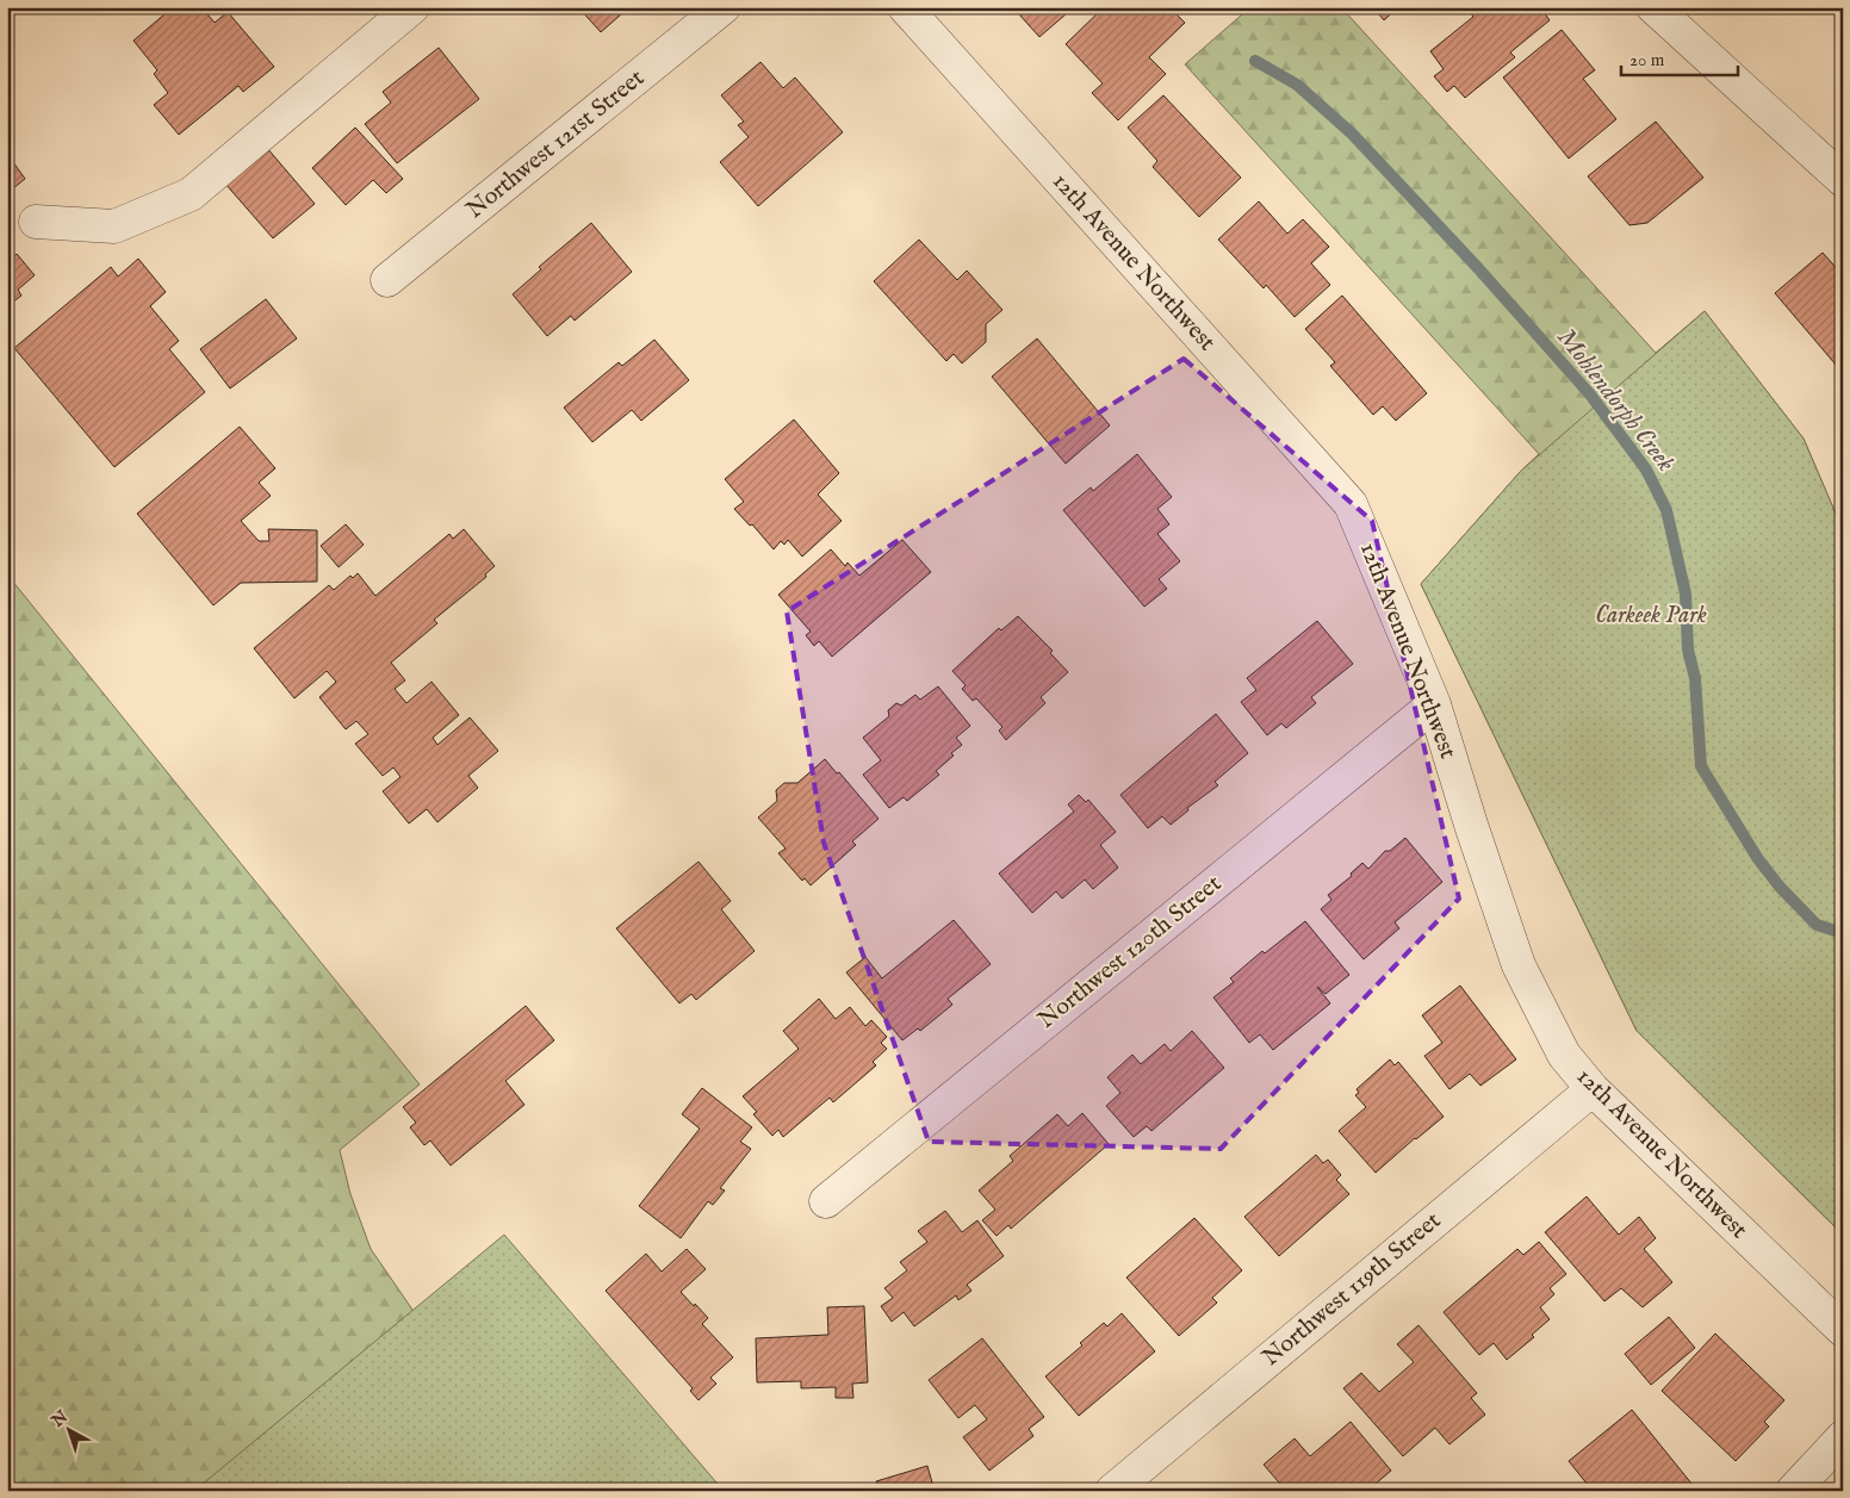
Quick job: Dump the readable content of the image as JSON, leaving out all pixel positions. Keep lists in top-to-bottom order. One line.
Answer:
{"streets":{"street":["Northwest 121st Street","12th Avenue Northwest","Northwest 120th Street","Northwest 119th Street"]},"crossings":[["12th Avenue Northwest","Northwest 120th Street"],["12th Avenue Northwest","Northwest 119th Street"]],"water":["Mohlendorph Creek"],"parks":["Carkeek Park"],"scale_bar":"20 m","north":"top left"}
